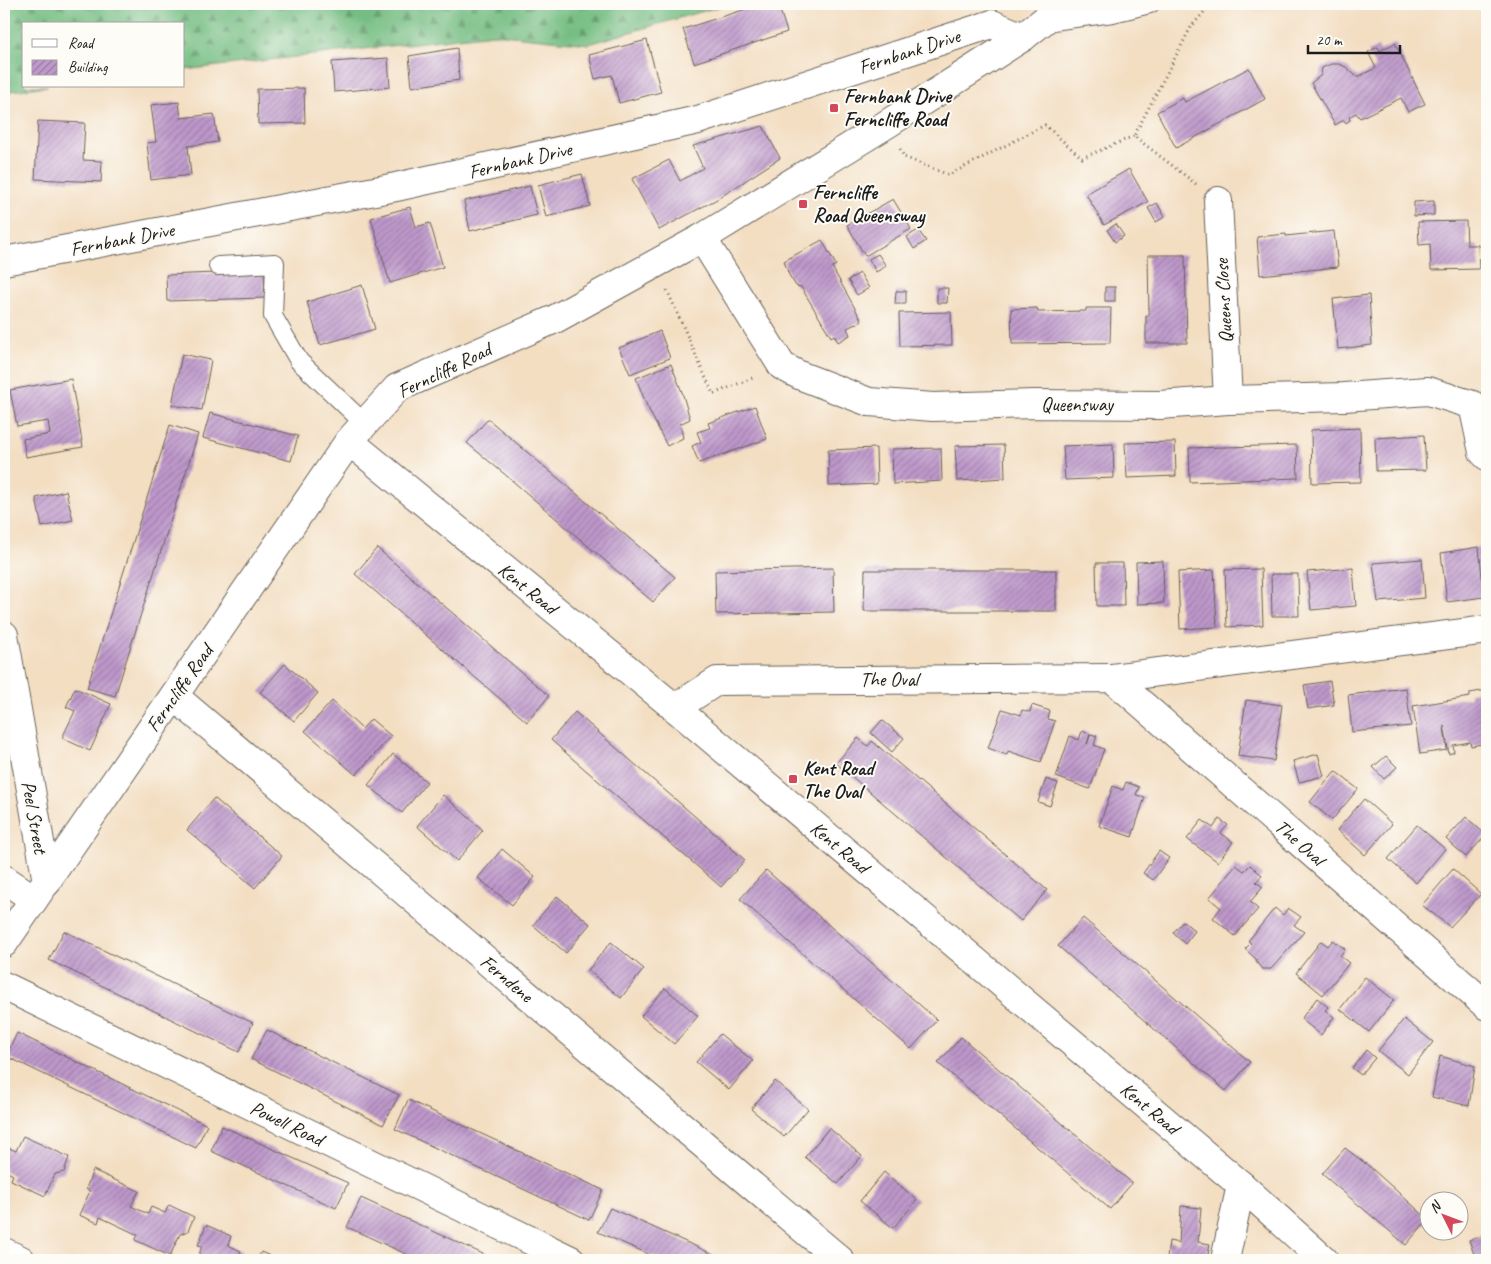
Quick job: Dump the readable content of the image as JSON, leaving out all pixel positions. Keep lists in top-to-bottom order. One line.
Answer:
{"streets":{"street":["Fernbank Drive","Queens Close","Ferncliffe Road","Queensway","Kent Road","The Oval","Peel Street","Ferndene","Powell Road"]},"crossings":[["Fernbank Drive","Ferncliffe Road"],["Queens Close","Queensway"],["Ferncliffe Road","Queensway"],["Ferncliffe Road","Kent Road"],["Ferncliffe Road","Peel Street"],["Ferncliffe Road","Ferndene"],["Kent Road","The Oval"]],"places":{"transit":["Fernbank Drive Ferncliffe Road","Ferncliffe Road Queensway","Kent Road The Oval"]},"legend":["Road","Building"],"scale_bar":"20 m","north":"top left"}
